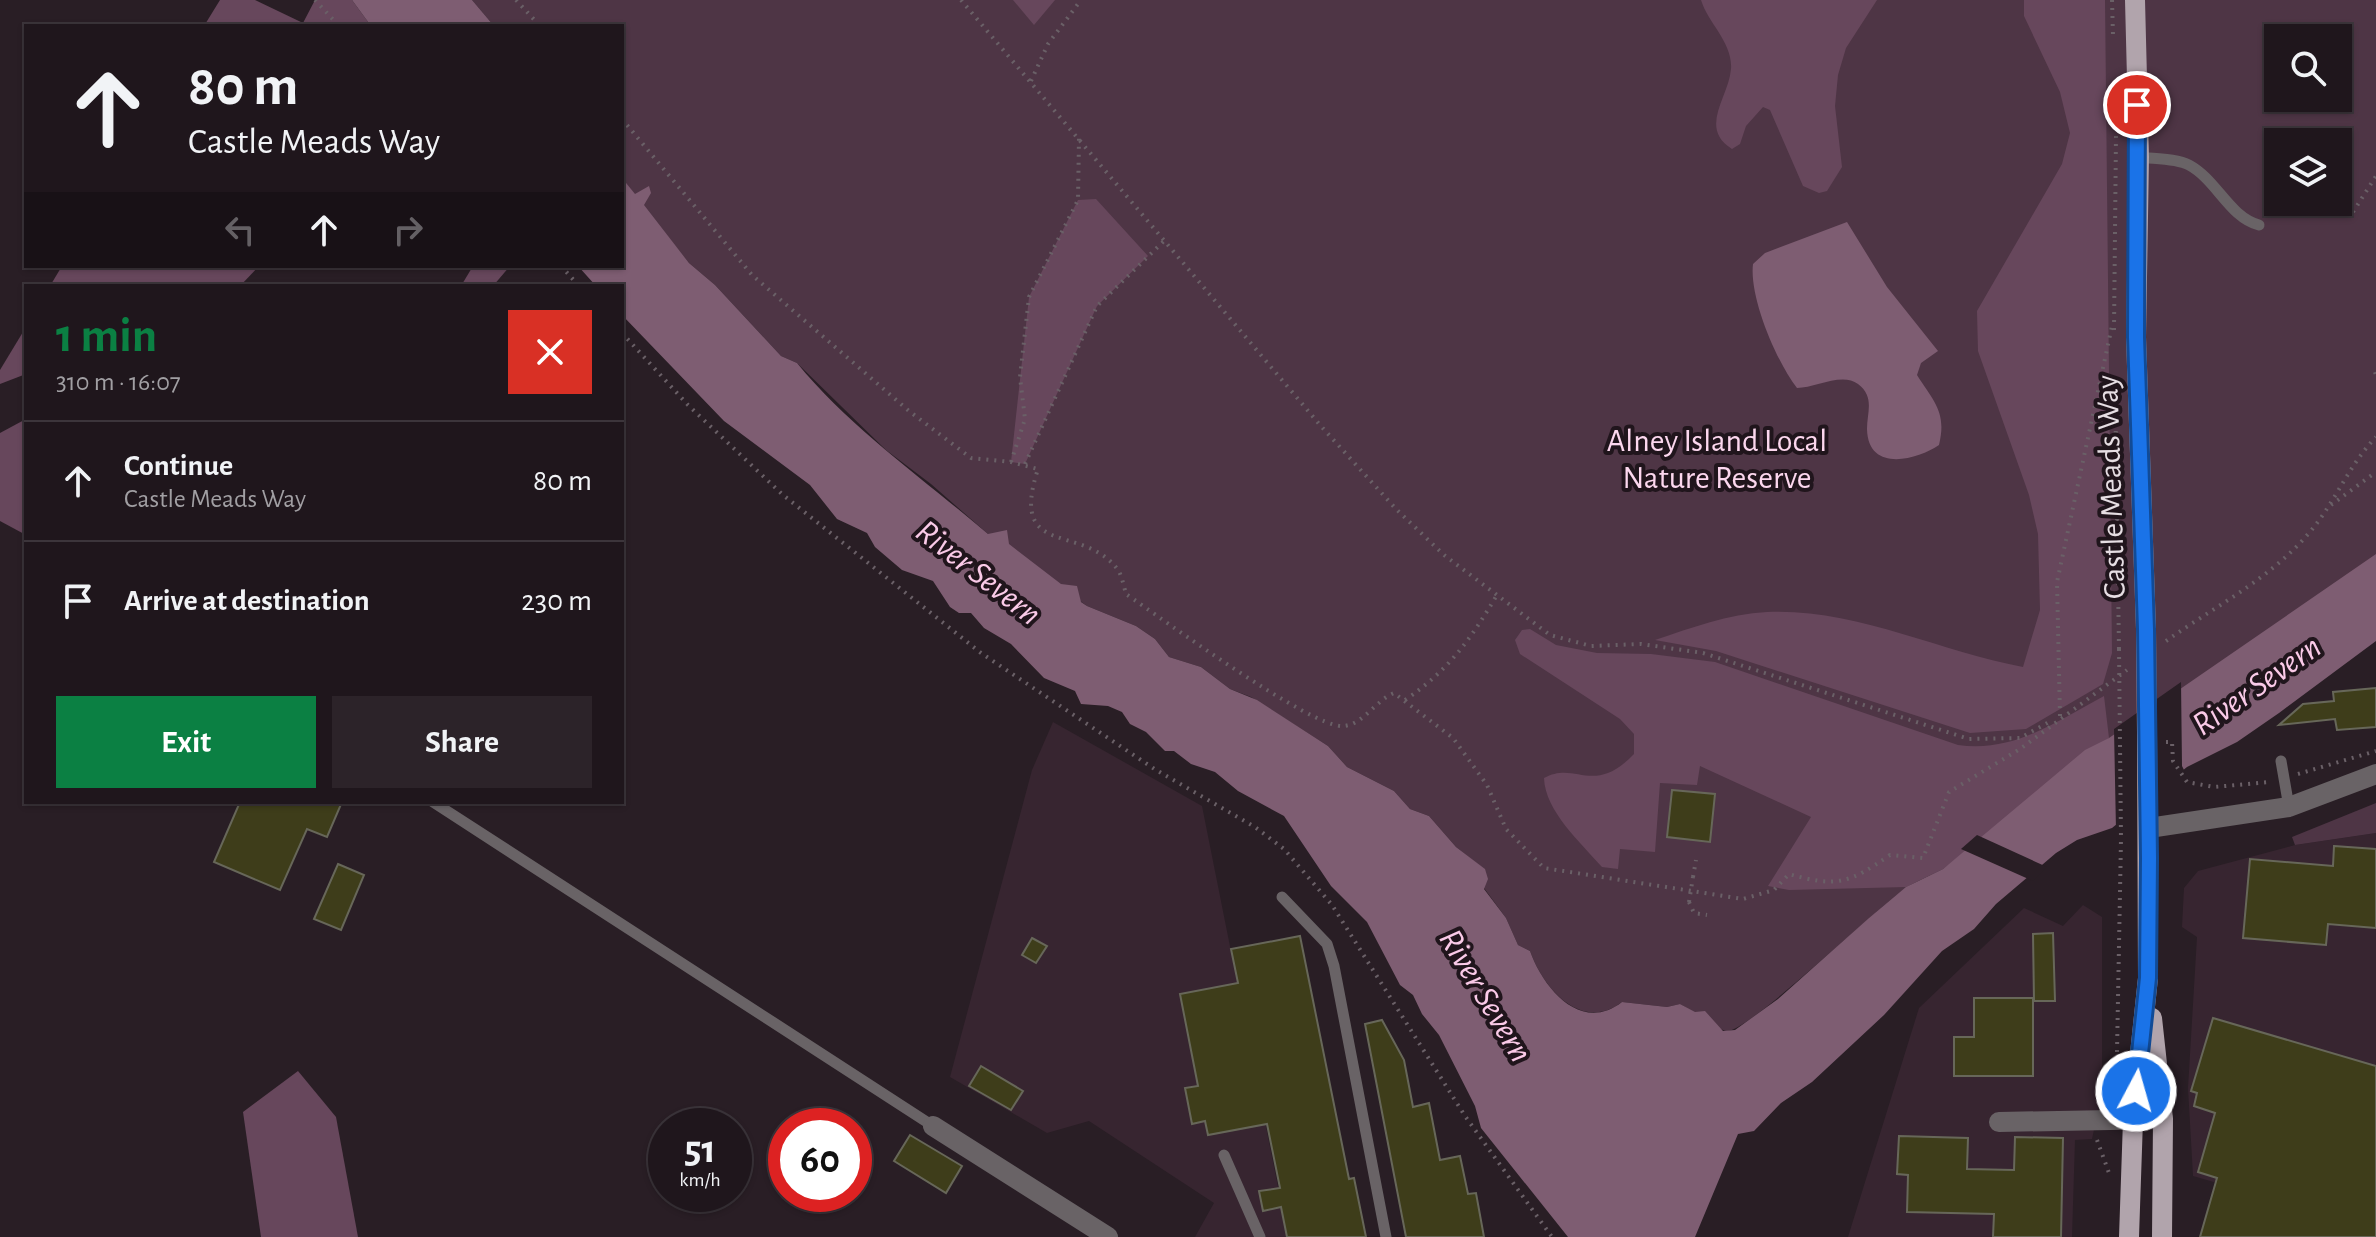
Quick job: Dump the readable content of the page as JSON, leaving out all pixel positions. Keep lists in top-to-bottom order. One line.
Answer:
{"streets":{"main road":["Castle Meads Way"]},"water":["River Severn"],"parks":["Alney Island Local Nature Reserve"],"page":{"turn":["80 m","Castle Meads Way"],"heading":["1 min","310 m · 16:07"],"list":[{"name":"Continue","note":"Castle Meads Way","value":"80 m"},{"name":"Arrive at destination","value":"230 m"}],"buttons":["Exit","Share"],"speed":"51 km/h","limit":"60"}}
